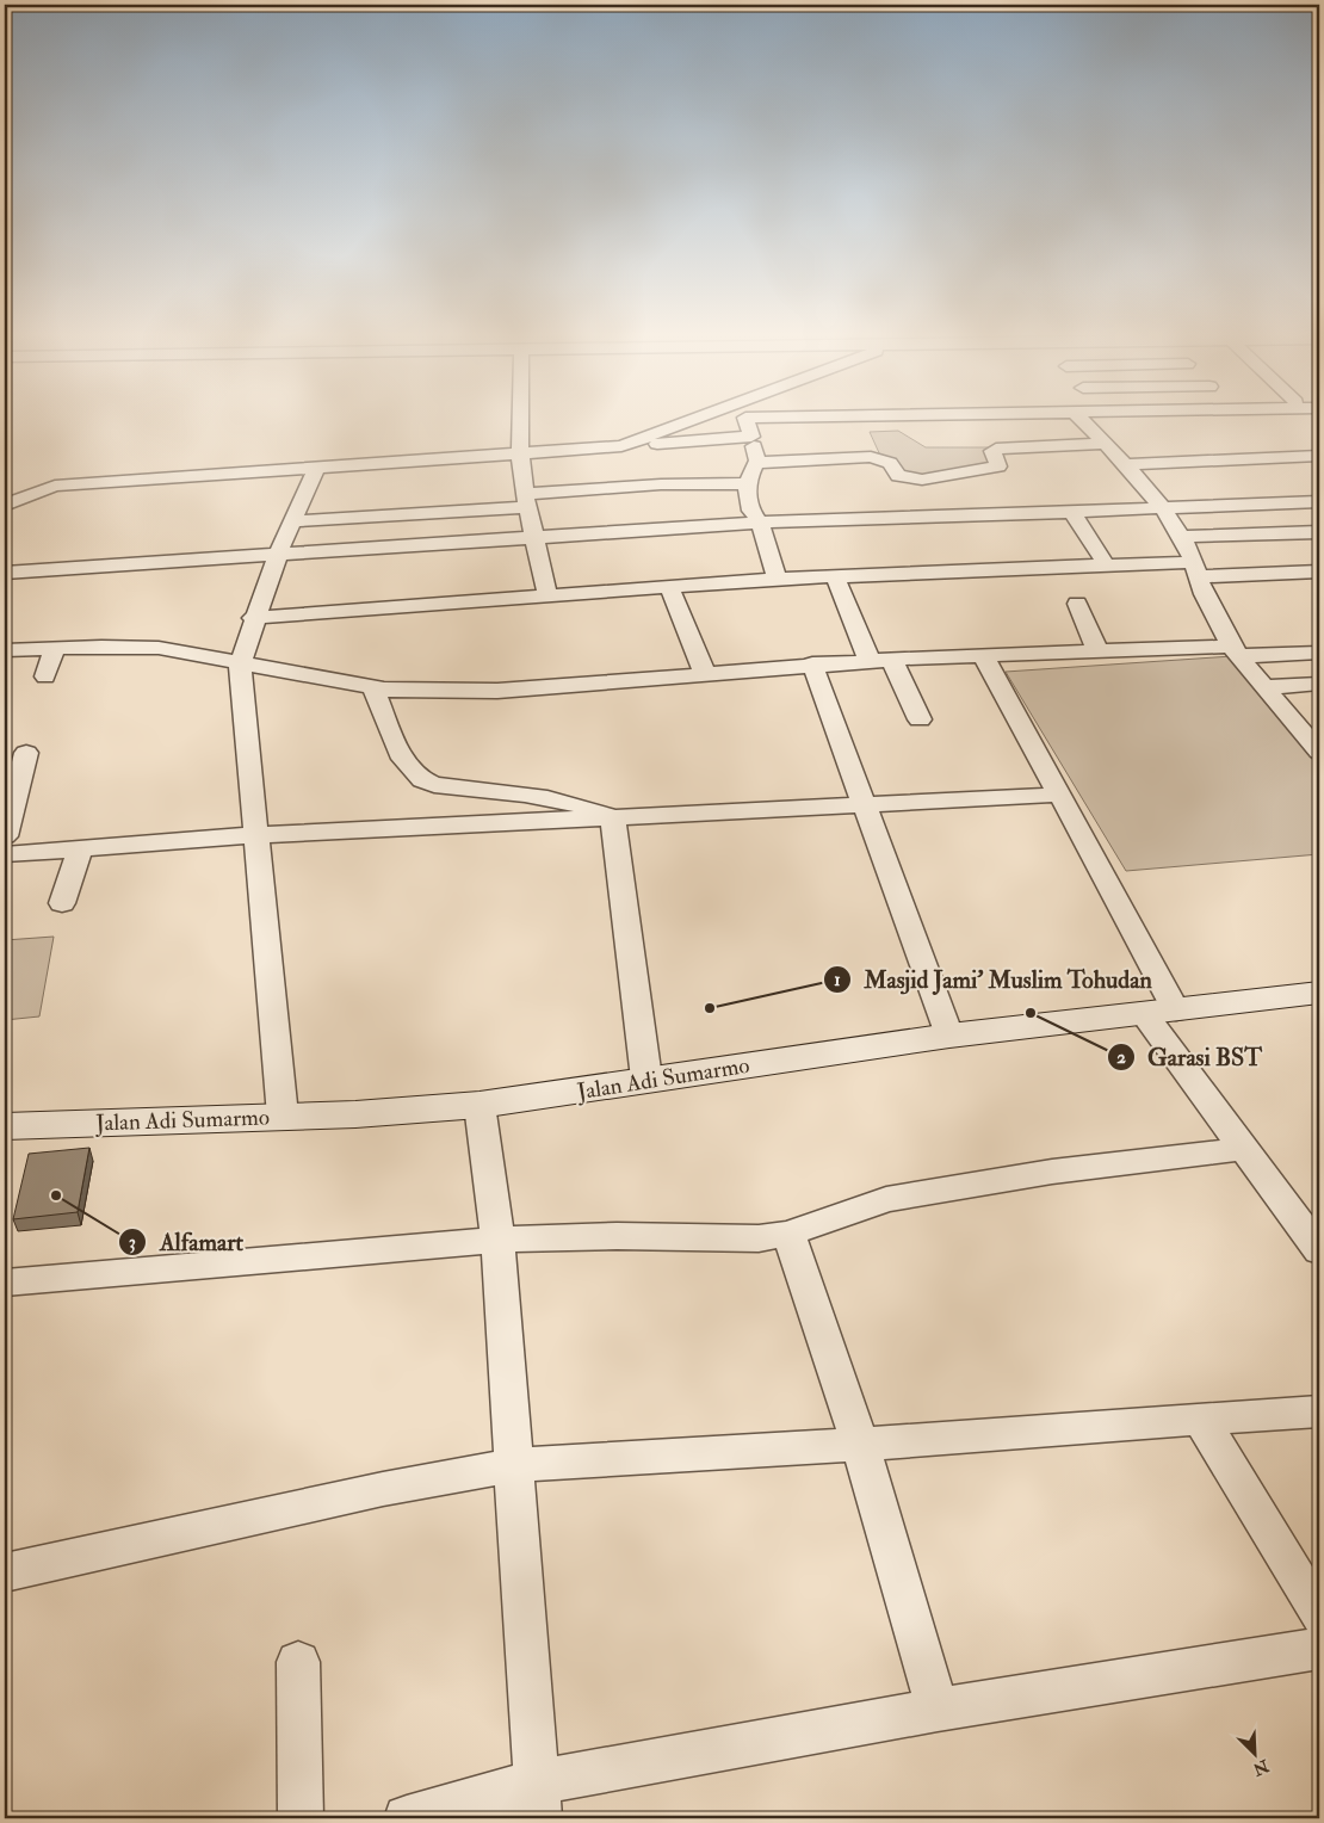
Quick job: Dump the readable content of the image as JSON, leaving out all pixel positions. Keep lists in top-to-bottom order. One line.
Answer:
{"streets":{"main road":["Jalan Adi Sumarmo"]},"places":["Masjid Jami' Muslim Tohudan","Garasi BST","Alfamart"],"north":"bottom right"}
